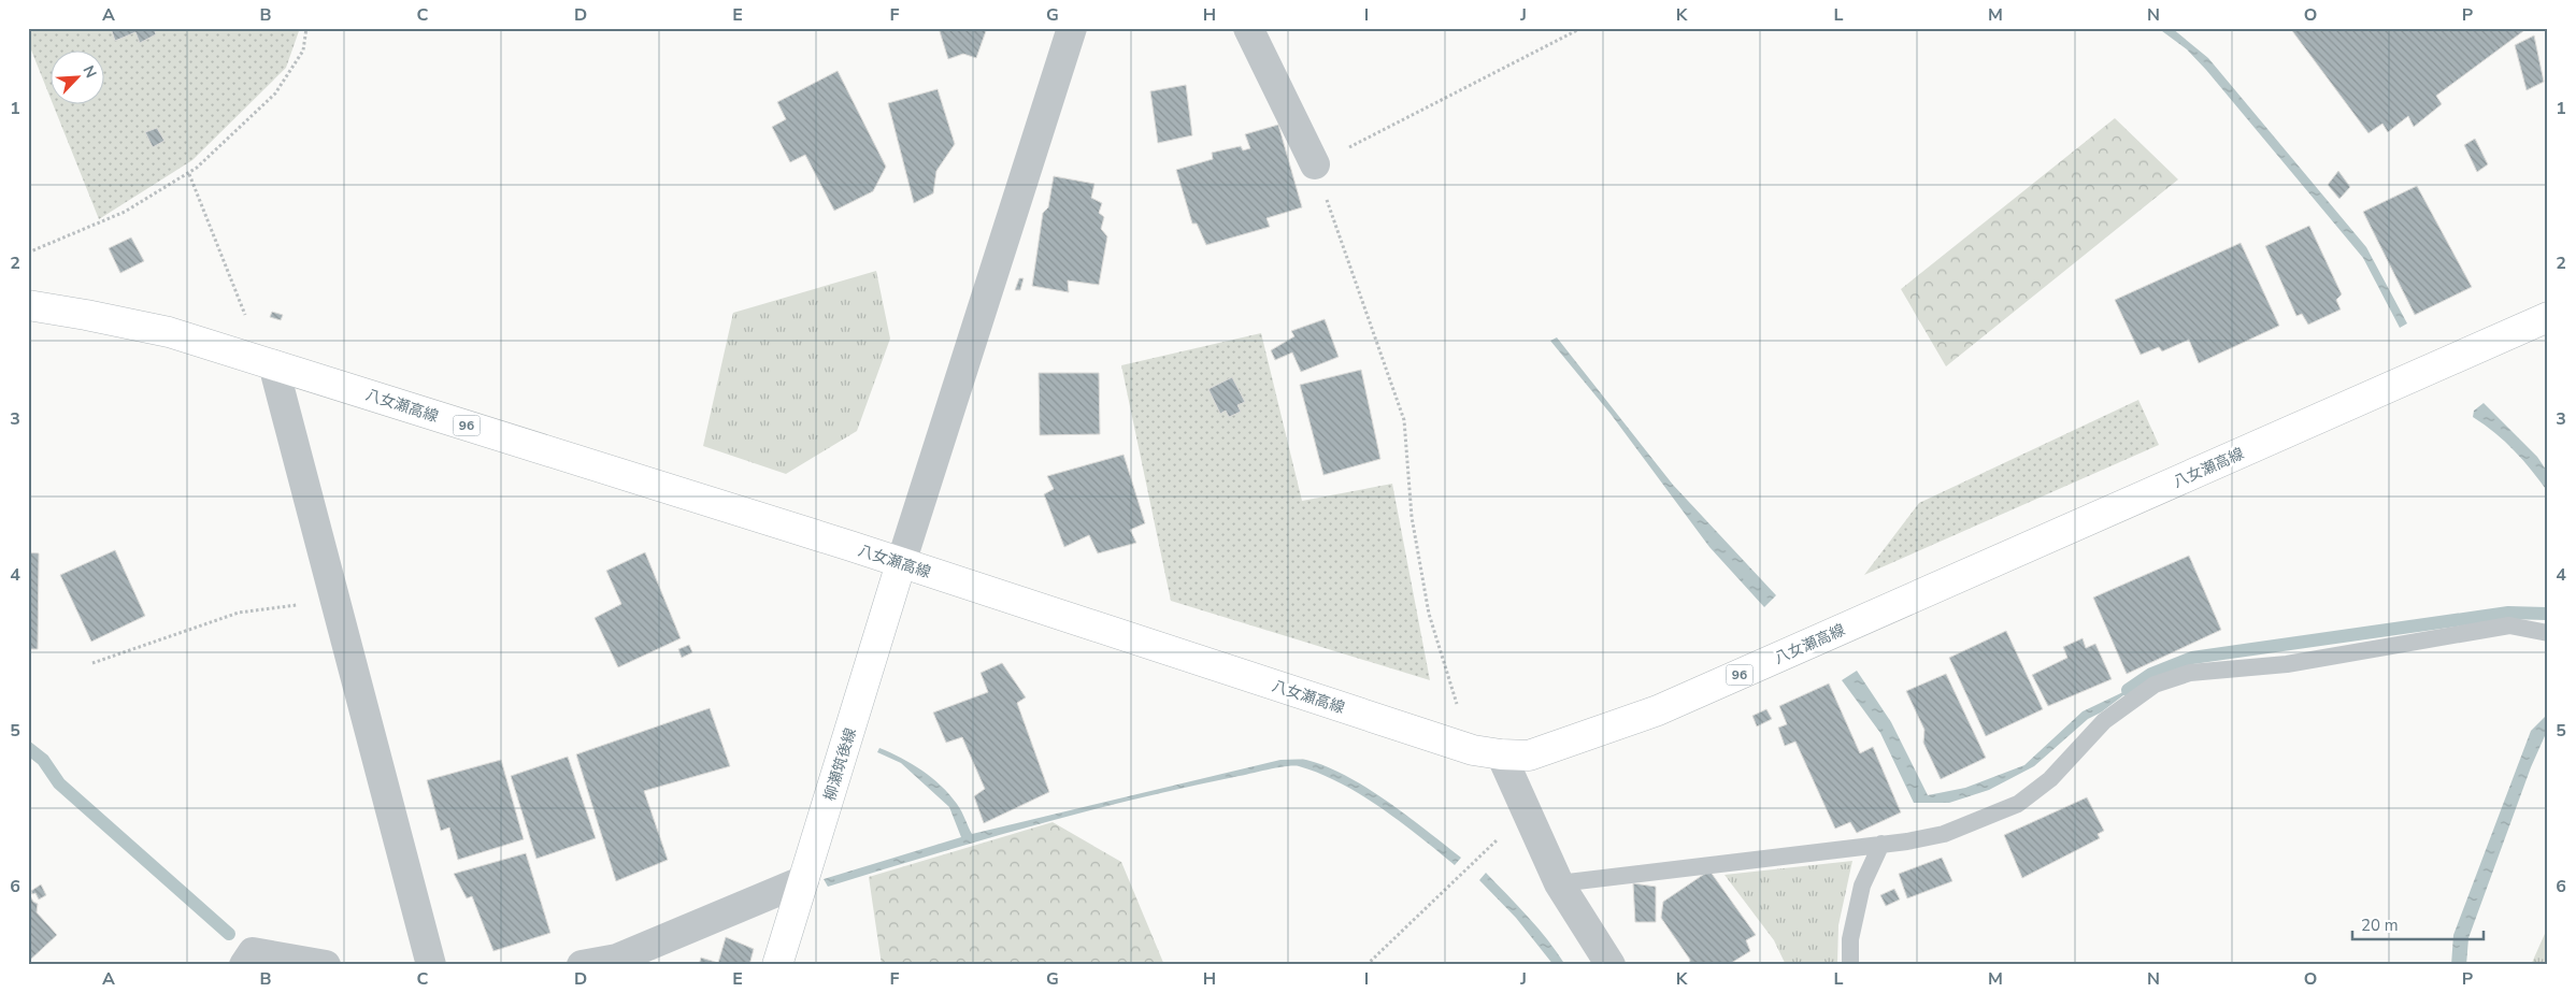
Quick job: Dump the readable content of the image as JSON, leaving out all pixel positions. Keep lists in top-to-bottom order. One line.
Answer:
{"streets":{"main road":["八女瀬高線","96","柳瀬筑後線"]},"crossings":[["八女瀬高線","柳瀬筑後線"]],"scale_bar":"20 m","north":"top right","grid":{"columns":["A","B","C","D","E","F","G","H","I","J","K","L","M","N","O","P"],"rows":["1","2","3","4","5","6"]}}
